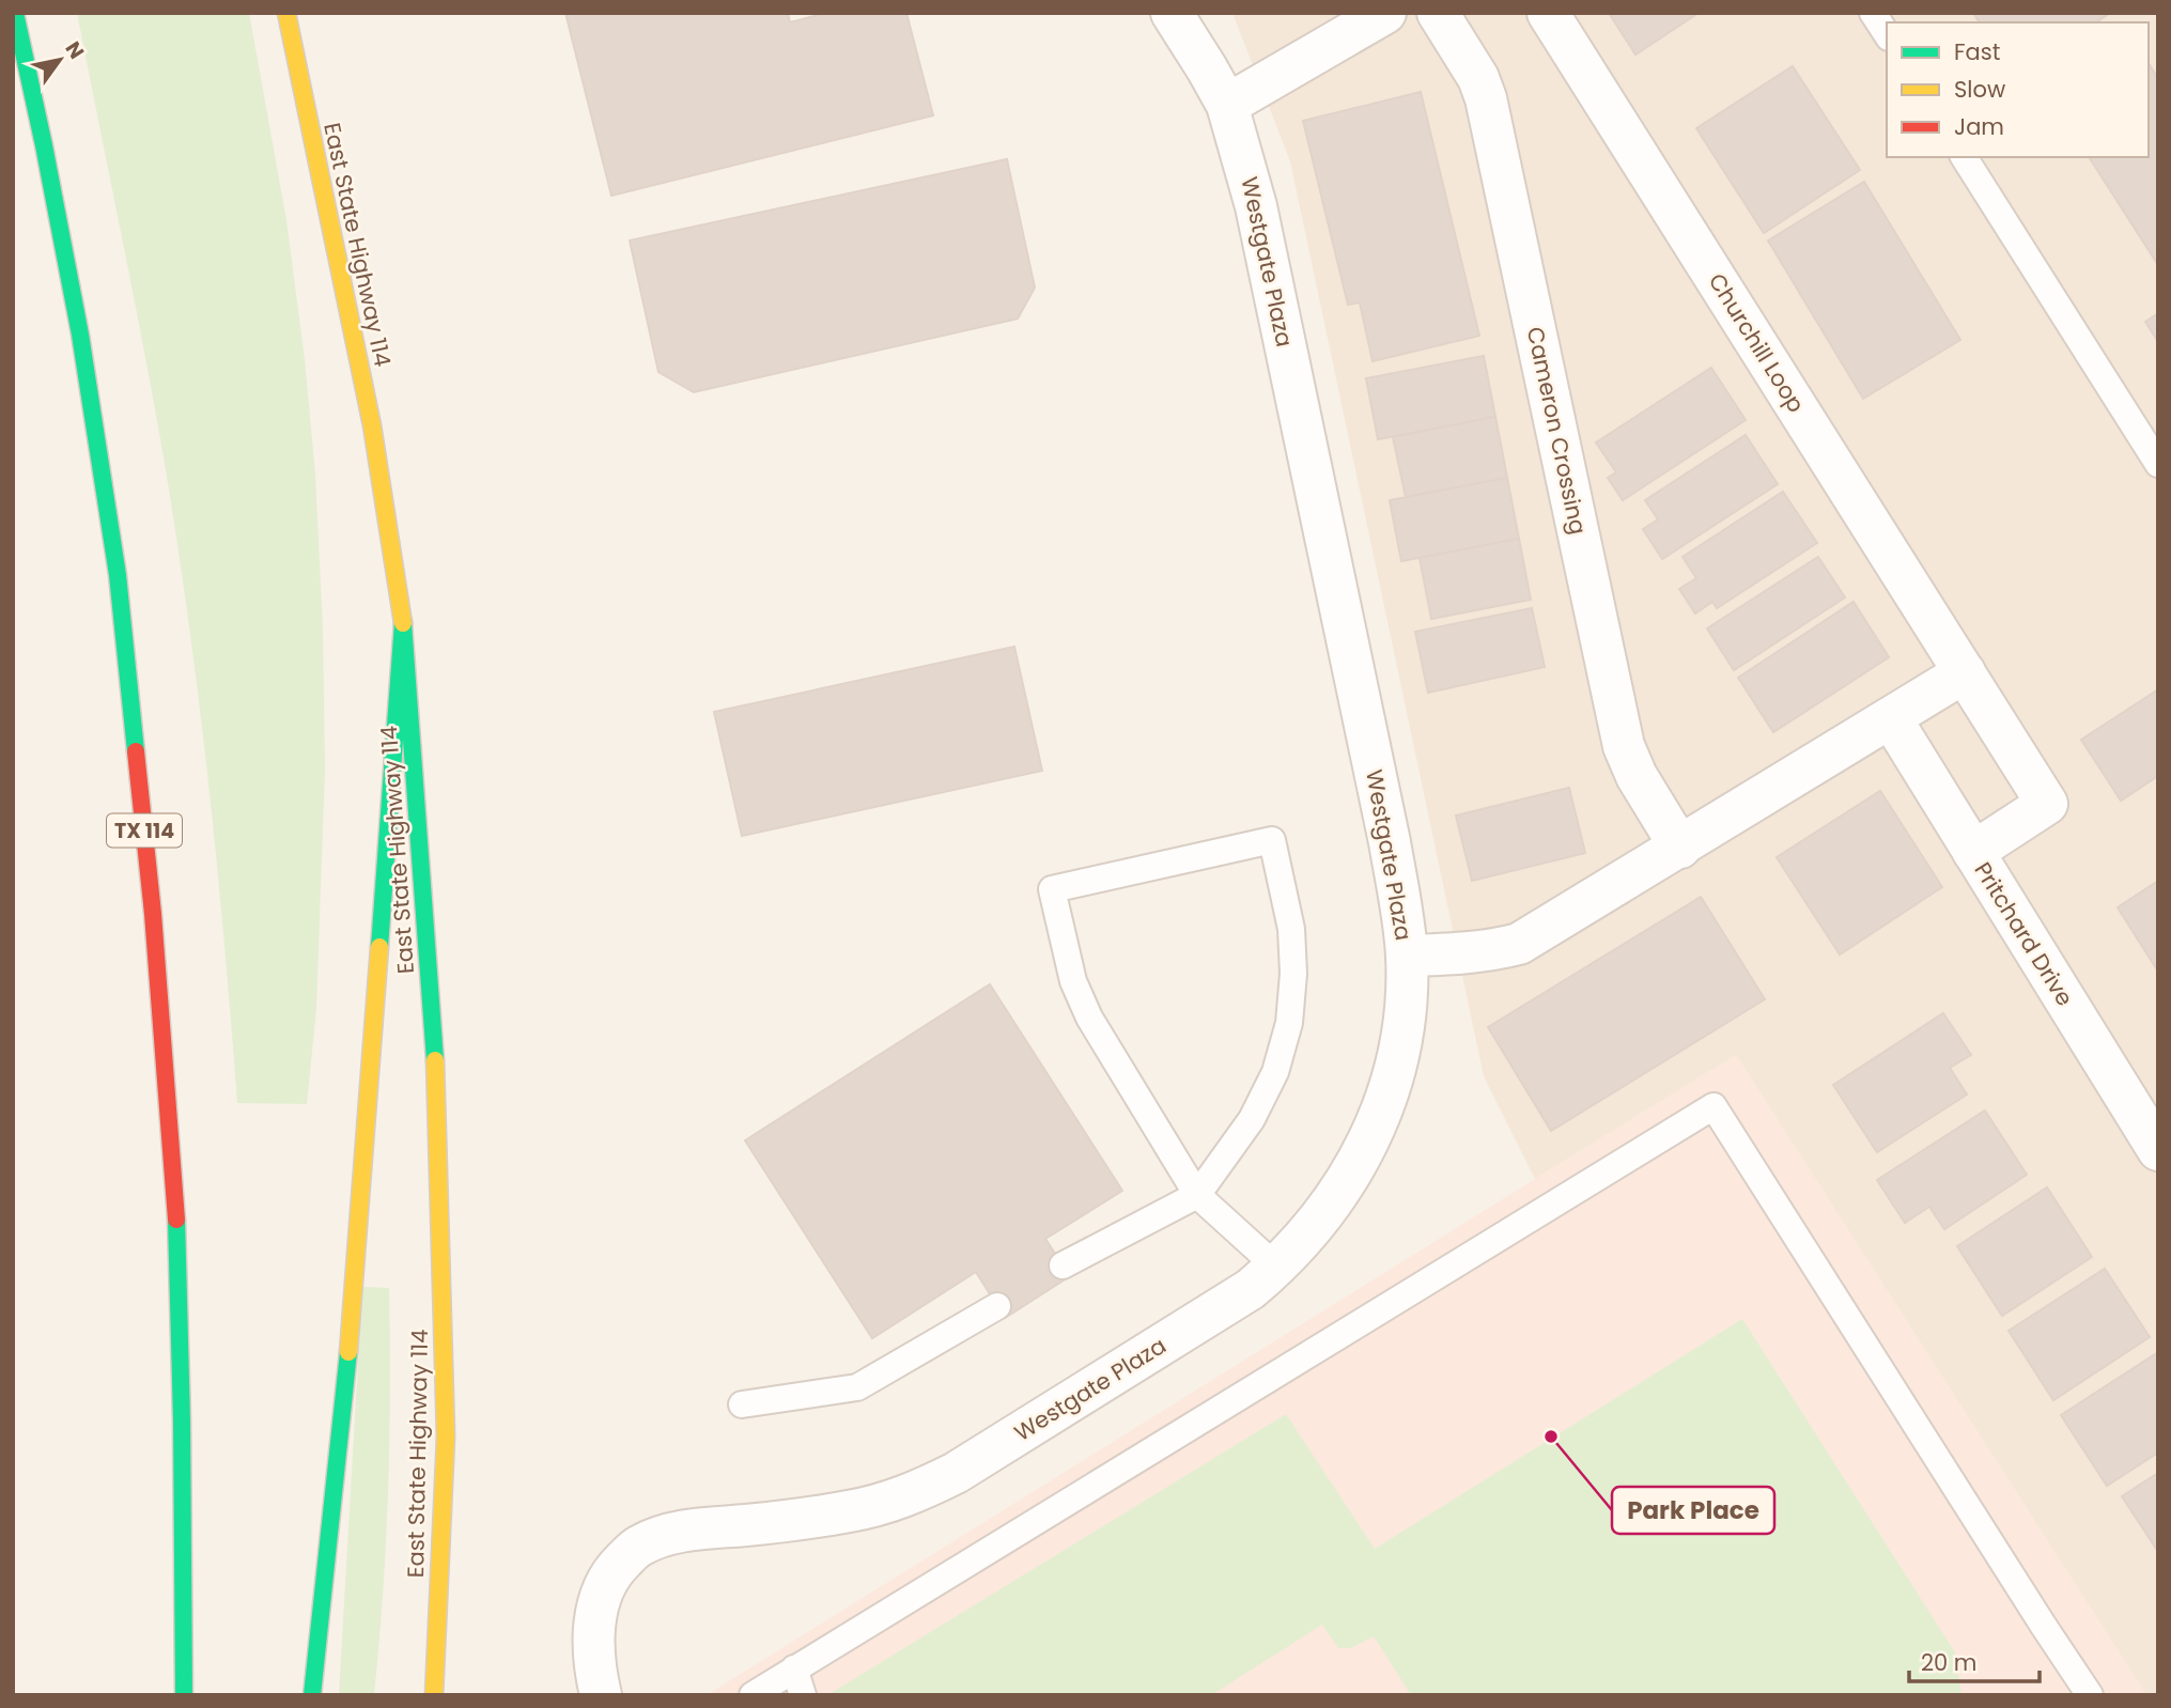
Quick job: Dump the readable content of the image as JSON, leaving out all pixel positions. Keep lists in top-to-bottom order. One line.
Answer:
{"streets":{"main road":["East State Highway 114","TX 114"],"street":["Westgate Plaza","Churchill Loop","Cameron Crossing","Pritchard Drive"]},"crossings":[["Churchill Loop","Pritchard Drive"]],"places":["Park Place"],"legend":["Fast","Slow","Jam"],"scale_bar":"20 m","north":"top right"}
